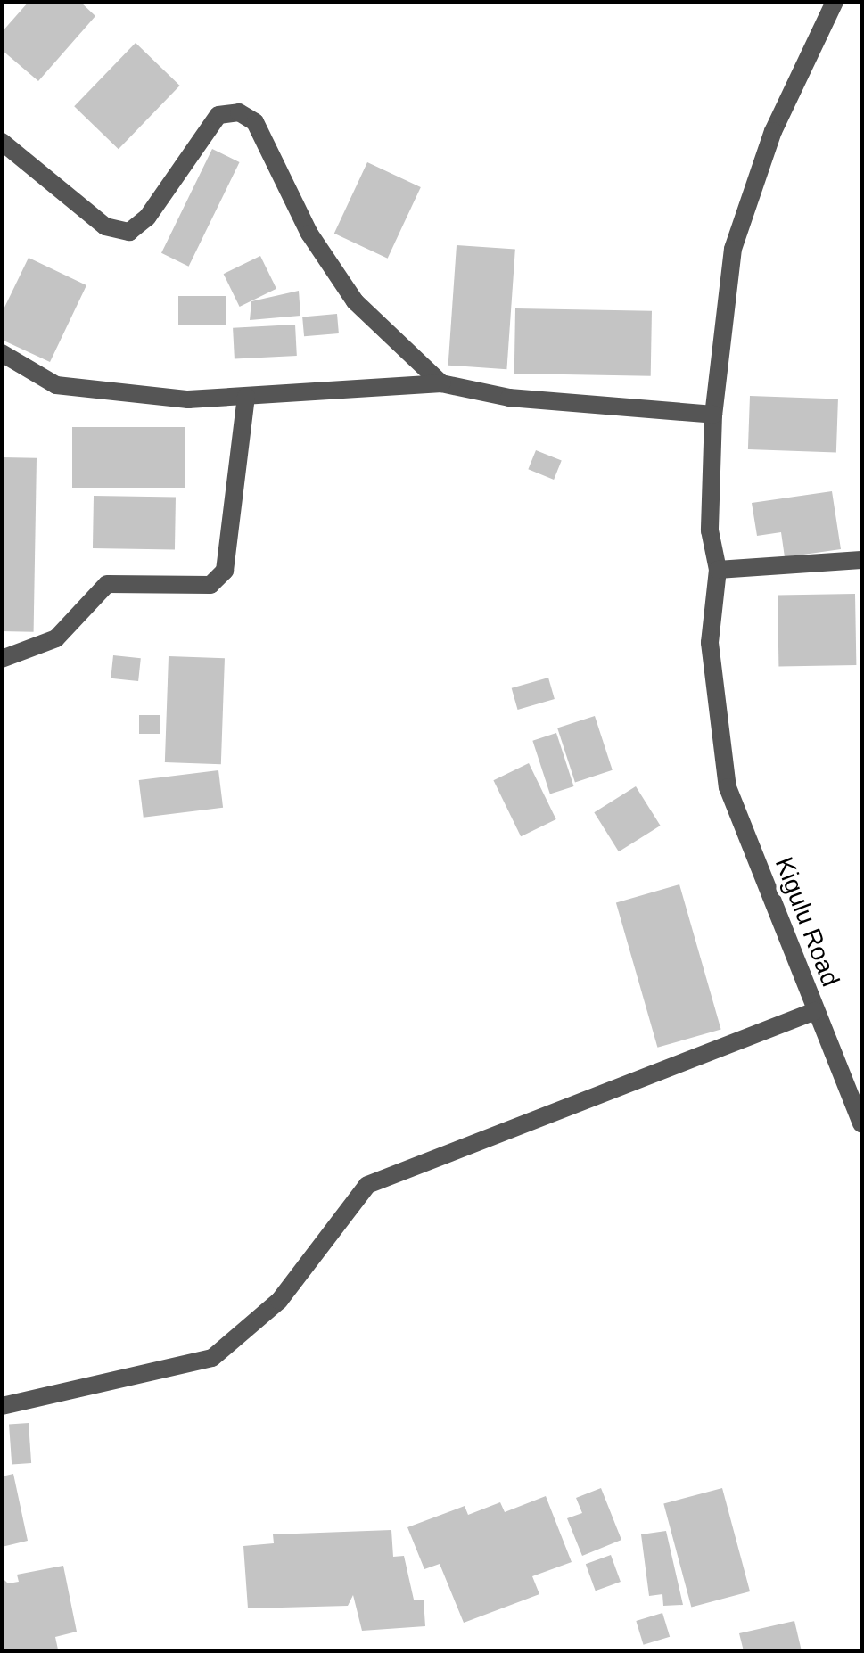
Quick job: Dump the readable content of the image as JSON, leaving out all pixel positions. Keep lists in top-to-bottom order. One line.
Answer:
{"streets":{"street":["Kigulu Road"]}}
